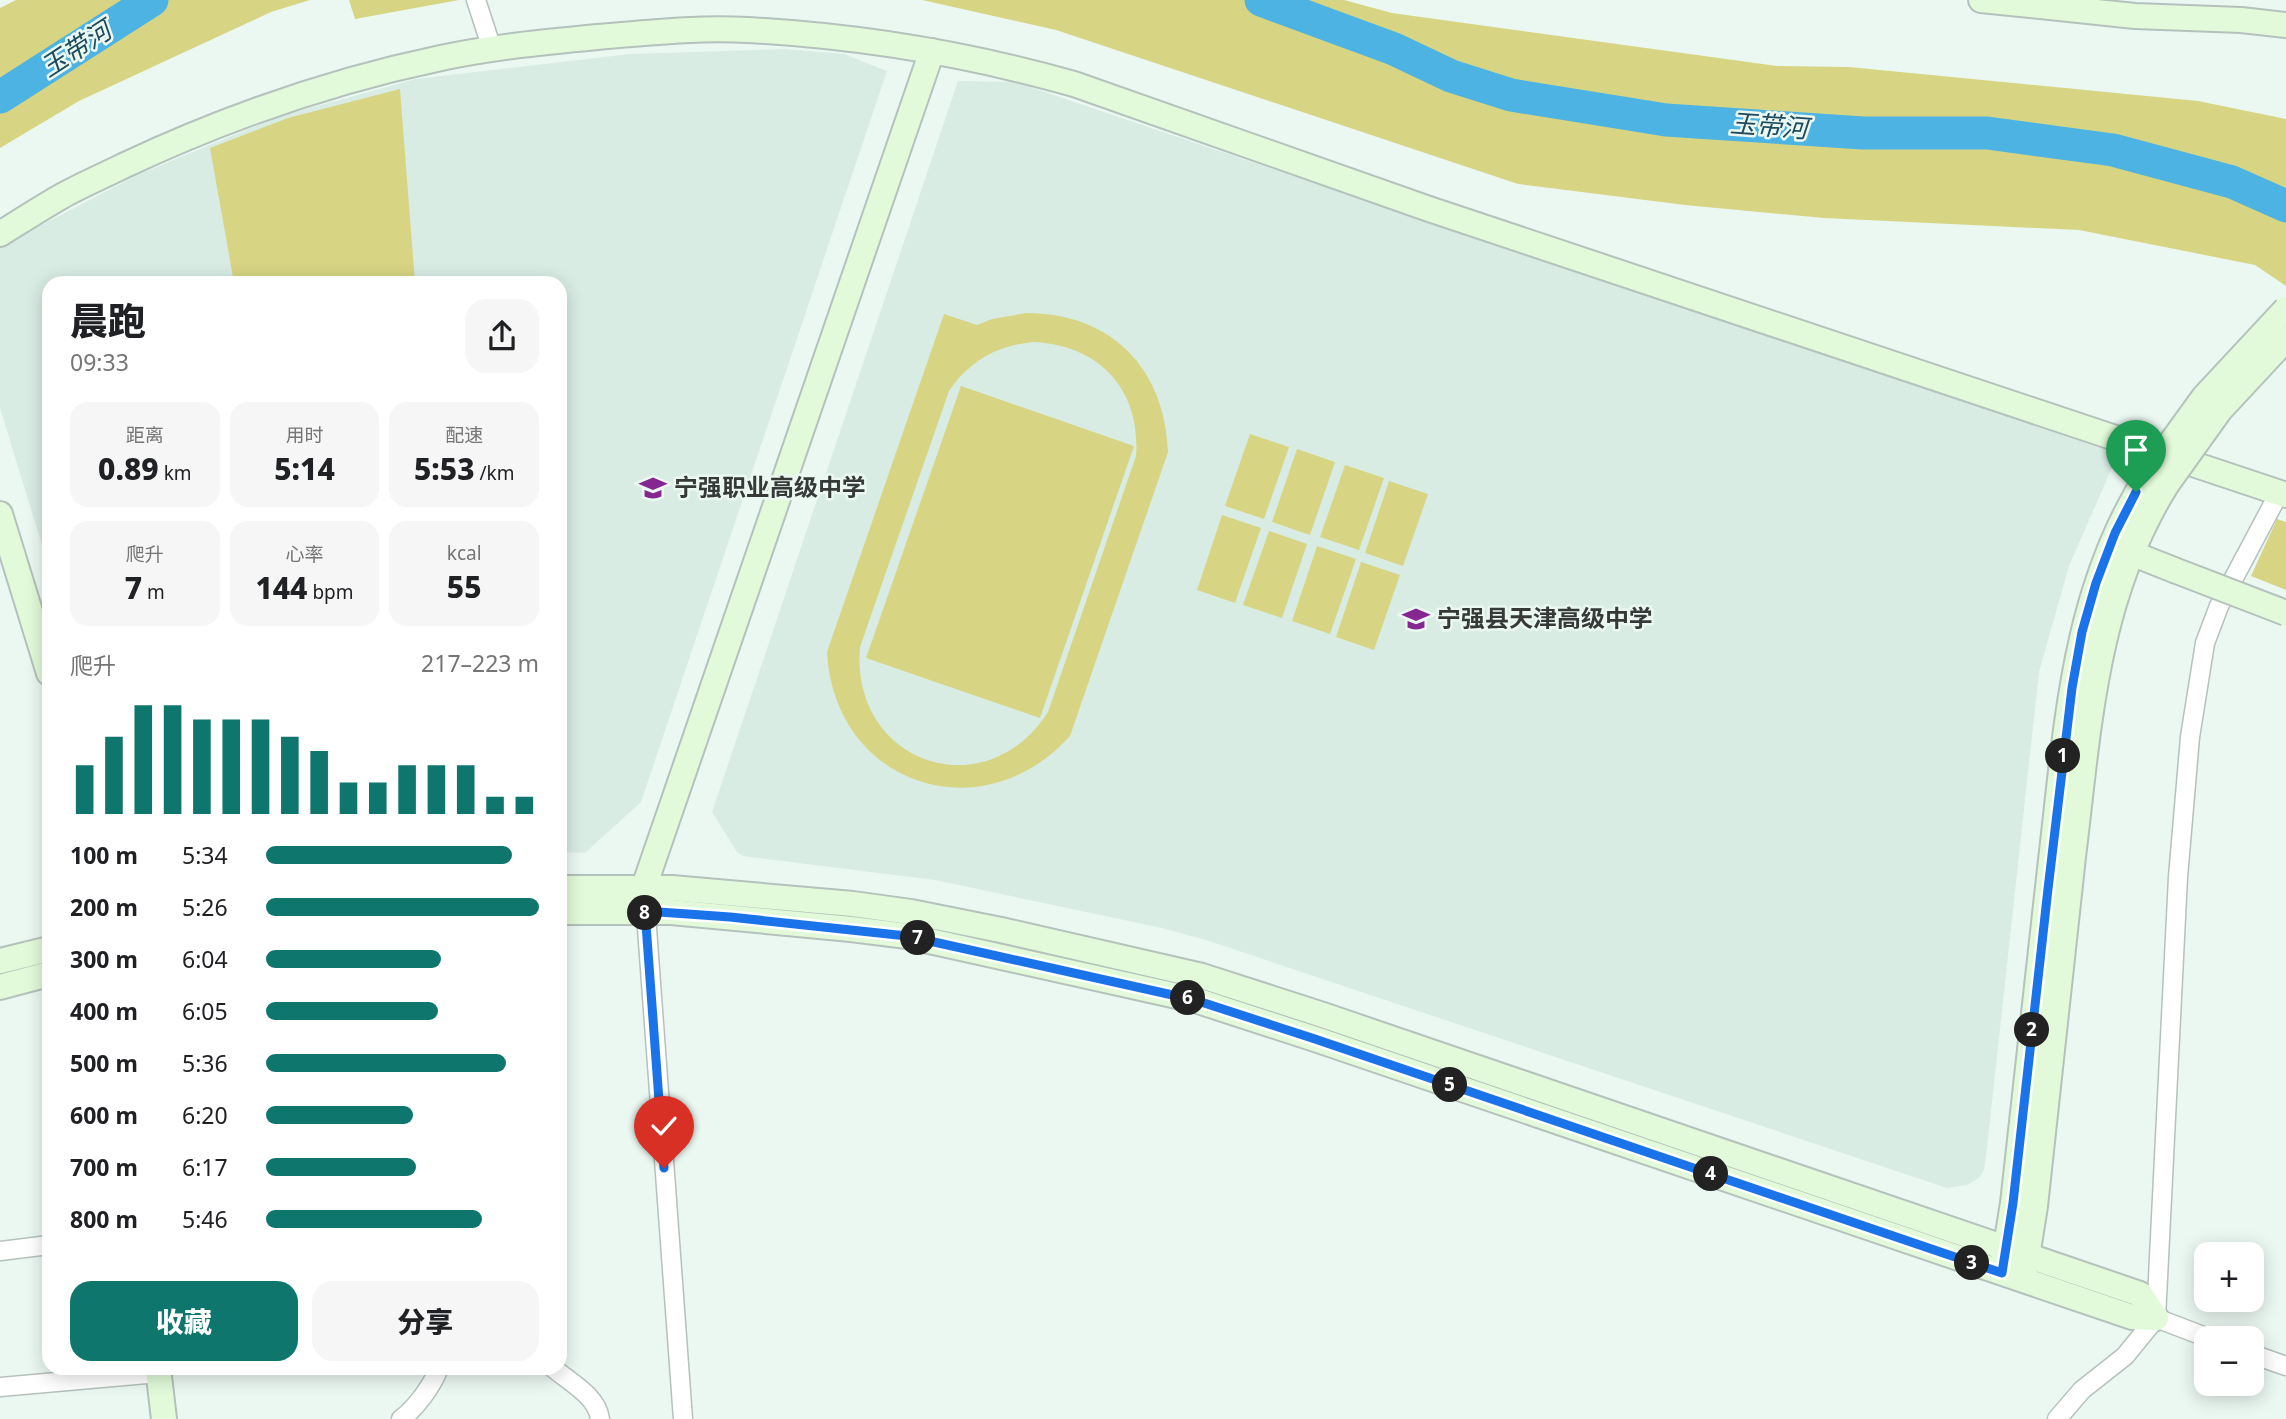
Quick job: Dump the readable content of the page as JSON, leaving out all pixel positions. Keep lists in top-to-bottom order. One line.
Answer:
{"water":["玉带河"],"places":{"school or university":["宁强职业高级中学","宁强县天津高级中学"]},"page":{"heading":["晨跑","09:33"],"stats":[["距离","0.89 km"],["用时","5:14"],["配速","5:53 /km"],["爬升","7 m"],["心率","144 bpm"],["kcal","55"]],"chart":["爬升","217–223 m"],"pins":["1","8","7","6","2","5","4","3"],"list":[{"name":"100 m","note":"5:34"},{"name":"200 m","note":"5:26"},{"name":"300 m","note":"6:04"},{"name":"400 m","note":"6:05"},{"name":"500 m","note":"5:36"},{"name":"600 m","note":"6:20"},{"name":"700 m","note":"6:17"},{"name":"800 m","note":"5:46"}],"map_buttons":["+","−"],"buttons":["收藏","分享"]}}
